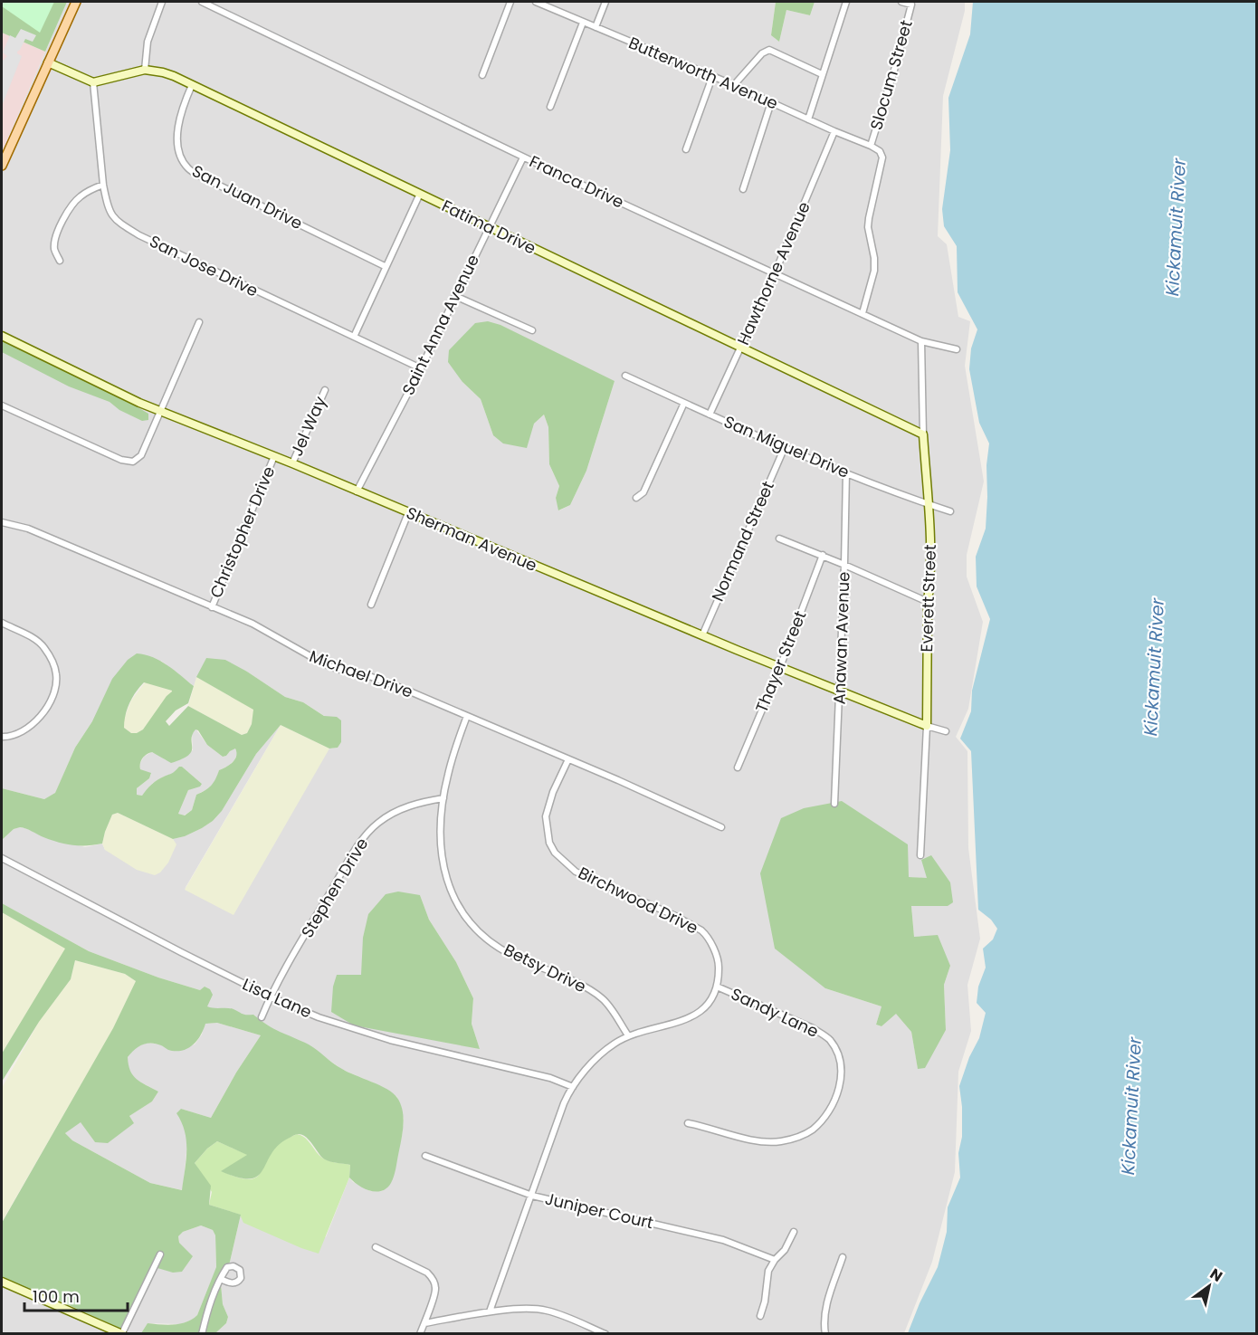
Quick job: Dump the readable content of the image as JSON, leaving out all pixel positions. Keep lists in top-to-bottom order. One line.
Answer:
{"streets":{"street":["Butterworth Avenue","Slocum Street","Franca Drive","San Juan Drive","Fatima Drive","San Jose Drive","Hawthorne Avenue","Saint Anna Avenue","Jel Way","San Miguel Drive","Christopher Drive","Sherman Avenue","Normand Street","Everett Street","Anawan Avenue","Thayer Street","Michael Drive","Stephen Drive","Birchwood Drive","Betsy Drive","Lisa Lane","Sandy Lane","Juniper Court"]},"crossings":[["Butterworth Avenue","Slocum Street"],["Butterworth Avenue","Hawthorne Avenue"],["Franca Drive","Hawthorne Avenue"],["Franca Drive","Saint Anna Avenue"],["Franca Drive","Everett Street"],["San Juan Drive","Fatima Drive"],["Fatima Drive","San Jose Drive"],["Fatima Drive","Hawthorne Avenue"],["Fatima Drive","Saint Anna Avenue"],["Fatima Drive","Everett Street"],["San Jose Drive","Saint Anna Avenue"],["Hawthorne Avenue","San Miguel Drive"],["Saint Anna Avenue","Sherman Avenue"],["Jel Way","Sherman Avenue"],["San Miguel Drive","Normand Street"],["San Miguel Drive","Everett Street"],["San Miguel Drive","Anawan Avenue"],["Christopher Drive","Sherman Avenue"],["Christopher Drive","Michael Drive"],["Sherman Avenue","Normand Street"],["Sherman Avenue","Everett Street"],["Sherman Avenue","Anawan Avenue"],["Sherman Avenue","Thayer Street"],["Michael Drive","Birchwood Drive"],["Michael Drive","Betsy Drive"],["Stephen Drive","Betsy Drive"],["Stephen Drive","Lisa Lane"],["Birchwood Drive","Sandy Lane"]],"water":["Kickamuit River"],"scale_bar":"100 m","north":"top right"}
